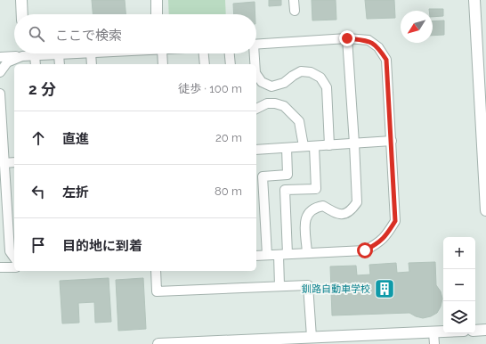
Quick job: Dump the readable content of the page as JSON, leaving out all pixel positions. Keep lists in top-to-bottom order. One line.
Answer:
{"places":{"building":["釧路自動車学校"]},"north":"bottom left","page":{"search":"ここで検索","heading":["2 分","徒歩 · 100 m"],"list":[["直進","20 m"],["左折","80 m"],"目的地に到着"],"map_buttons":["+","−"]}}
